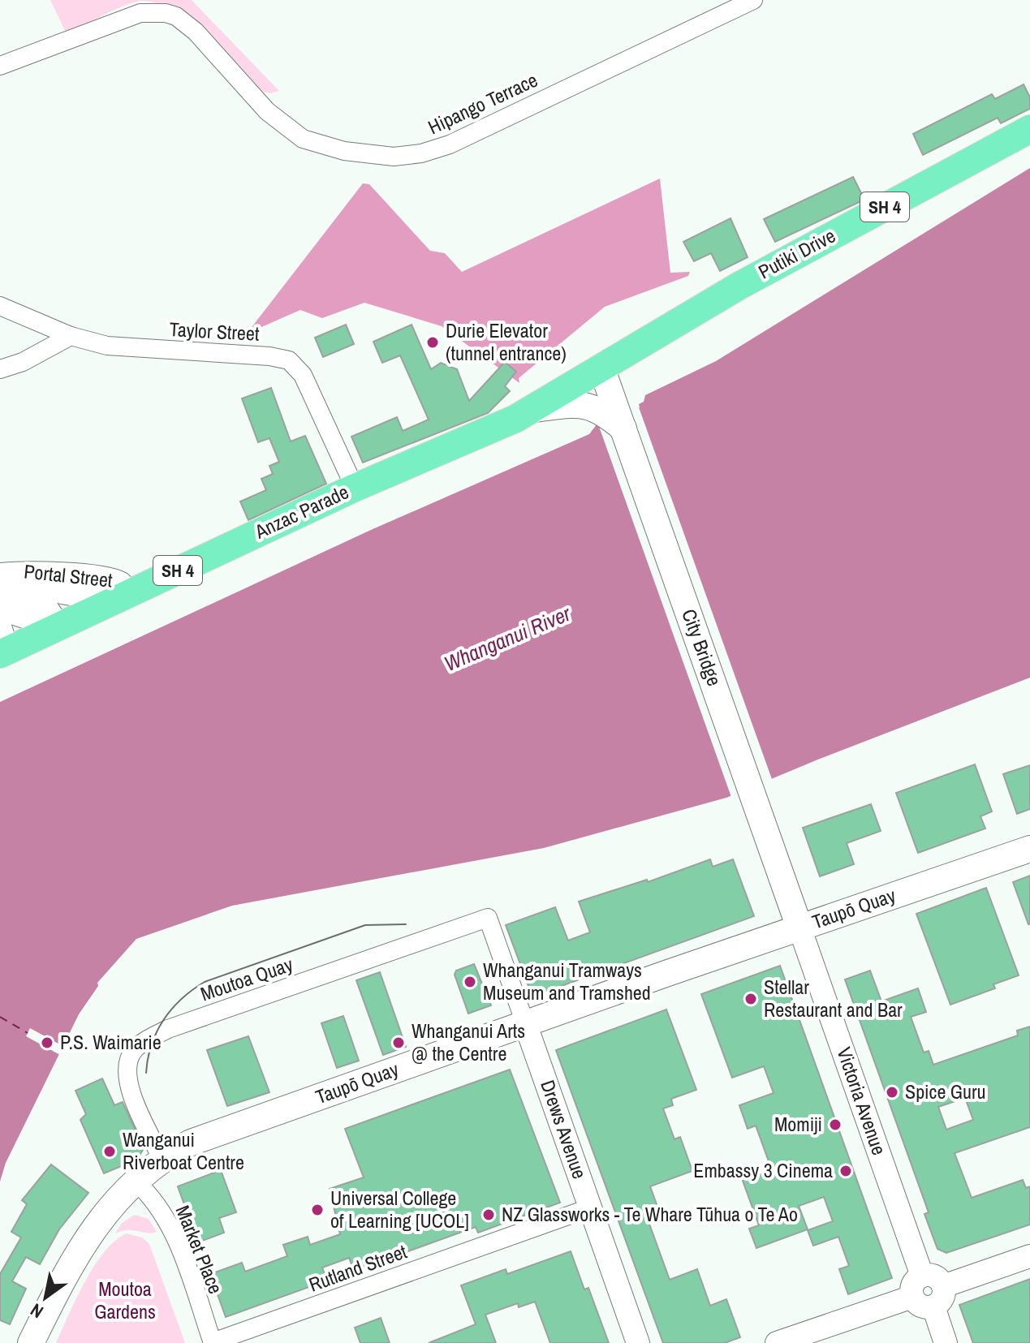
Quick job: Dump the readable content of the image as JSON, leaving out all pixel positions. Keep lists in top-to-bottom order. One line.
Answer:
{"streets":{"main road":["SH 4","Putiki Drive","Anzac Parade","City Bridge","Taupō Quay"],"street":["Hipango Terrace","Taylor Street","Portal Street","Moutoa Quay","Victoria Avenue","Drews Avenue","Market Place","Rutland Street"]},"crossings":[["Putiki Drive","Anzac Parade"],["Putiki Drive","City Bridge"],["Taylor Street","Anzac Parade"],["Anzac Parade","Portal Street"],["Anzac Parade","City Bridge"],["City Bridge","Taupō Quay"],["City Bridge","Victoria Avenue"],["Taupō Quay","Moutoa Quay"],["Taupō Quay","Victoria Avenue"],["Taupō Quay","Drews Avenue"],["Taupō Quay","Market Place"],["Moutoa Quay","Drews Avenue"],["Drews Avenue","Rutland Street"],["Market Place","Rutland Street"]],"water":["Whanganui River"],"parks":["Moutoa Gardens"],"places":["Durie Elevator (tunnel entrance)","Whanganui Tramways Museum and Tramshed","Stellar Restaurant and Bar","P.S. Waimarie","Whanganui Arts @ the Centre","Spice Guru","Momiji","Wanganui Riverboat Centre","Embassy 3 Cinema","Universal College of Learning [UCOL]","NZ Glassworks - Te Whare Tūhua o Te Ao"],"north":"bottom left"}
